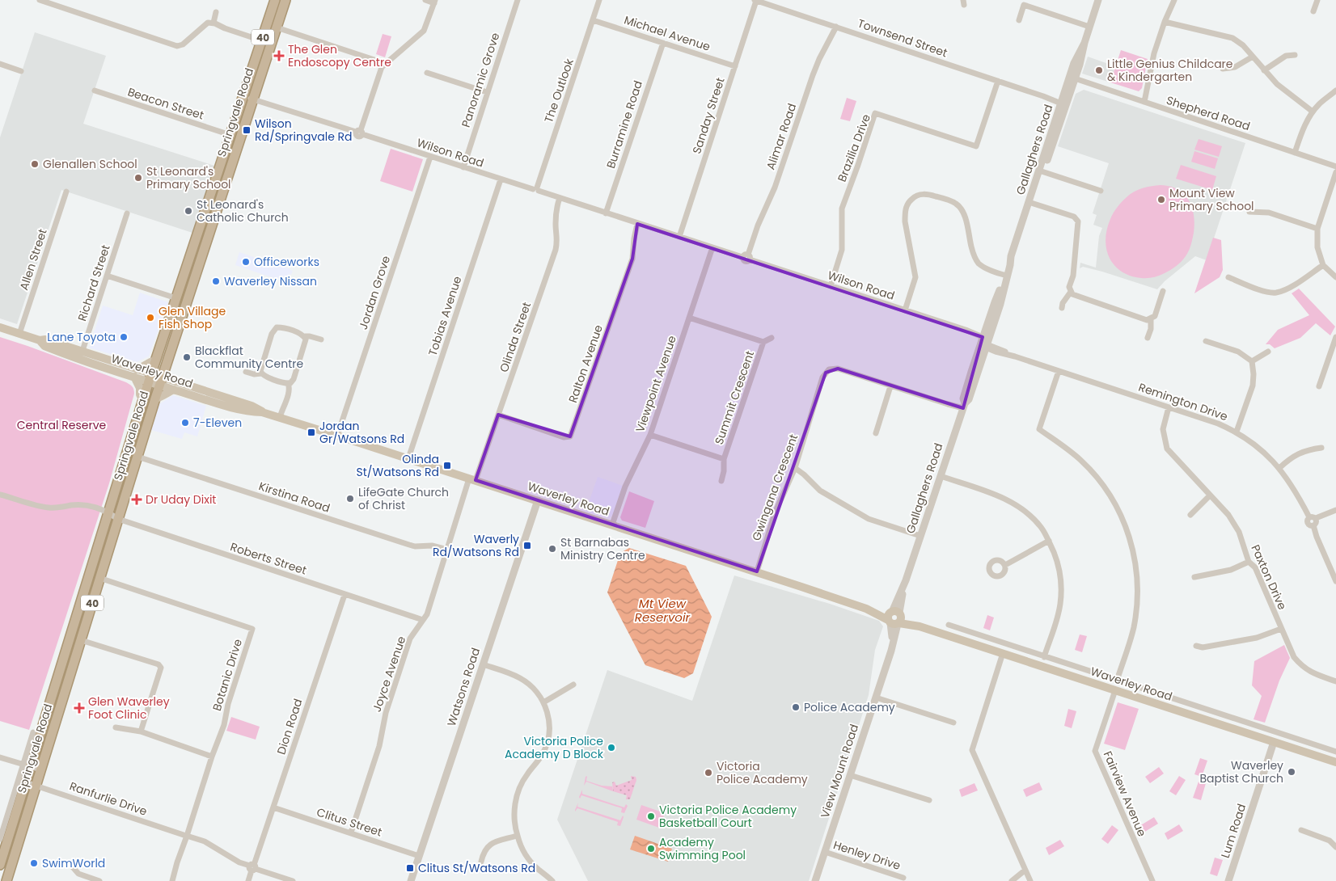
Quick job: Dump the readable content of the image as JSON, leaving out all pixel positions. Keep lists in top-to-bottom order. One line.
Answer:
{"streets":{"highway":["40","Springvale Road"],"main road":["Waverley Road"],"street":["Michael Avenue","Townsend Street","Panoramic Grove","The Outlook","Beacon Street","Shepherd Road","Sanday Street","Burramine Road","Alimar Road","Brazilia Drive","Gallaghers Road","Wilson Road","Allen Street","Richard Street","Jordan Grove","Tobias Avenue","Olinda Street","Ralton Avenue","Viewpoint Avenue","Summit Crescent","Remington Drive","Gwingana Crescent","Kirstina Road","Roberts Street","Paxton Drive","Joyce Avenue","Botanic Drive","Watsons Road","Dion Road","View Mount Road","Fairview Avenue","Ranfurlie Drive","Clitus Street","Lum Road","Henley Drive"]},"crossings":[["Michael Avenue","The Outlook"],["Michael Avenue","Sanday Street"],["Michael Avenue","Burramine Road"],["Townsend Street","Sanday Street"],["Townsend Street","Alimar Road"],["Townsend Street","Brazilia Drive"],["Townsend Street","Gallaghers Road"],["Panoramic Grove","Wilson Road"],["The Outlook","Wilson Road"],["Beacon Street","Springvale Road"],["Springvale Road","Wilson Road"],["Springvale Road","Waverley Road"],["Springvale Road","Kirstina Road"],["Springvale Road","Roberts Street"],["Springvale Road","Botanic Drive"],["Springvale Road","Ranfurlie Drive"],["Shepherd Road","Gallaghers Road"],["Sanday Street","Wilson Road"],["Burramine Road","Wilson Road"],["Alimar Road","Wilson Road"],["Brazilia Drive","Wilson Road"],["Gallaghers Road","Wilson Road"],["Gallaghers Road","Waverley Road"],["Gallaghers Road","Remington Drive"],["Gallaghers Road","Gwingana Crescent"],["Gallaghers Road","View Mount Road"],["Wilson Road","Jordan Grove"],["Wilson Road","Tobias Avenue"],["Wilson Road","Olinda Street"],["Wilson Road","Ralton Avenue"],["Wilson Road","Viewpoint Avenue"],["Wilson Road","Remington Drive"],["Allen Street","Waverley Road"],["Richard Street","Waverley Road"],["Jordan Grove","Waverley Road"],["Tobias Avenue","Waverley Road"],["Olinda Street","Ralton Avenue"],["Olinda Street","Waverley Road"],["Olinda Street","Joyce Avenue"],["Waverley Road","Viewpoint Avenue"],["Waverley Road","Gwingana Crescent"],["Waverley Road","Joyce Avenue"],["Waverley Road","Watsons Road"],["Waverley Road","View Mount Road"],["Waverley Road","Fairview Avenue"],["Waverley Road","Lum Road"],["Viewpoint Avenue","Summit Crescent"],["Remington Drive","Paxton Drive"],["Kirstina Road","Joyce Avenue"],["Roberts Street","Joyce Avenue"],["Roberts Street","Dion Road"],["Joyce Avenue","Clitus Street"],["Botanic Drive","Ranfurlie Drive"],["Watsons Road","Clitus Street"],["Dion Road","Ranfurlie Drive"],["Dion Road","Clitus Street"],["View Mount Road","Henley Drive"]],"water":["Mt View Reservoir"],"parks":["Central Reserve"],"places":{"health":["The Glen Endoscopy Centre","Dr Uday Dixit","Glen Waverley Foot Clinic"],"other":["Little Genius Childcare & Kindergarten","Glenallen School","St Leonard's Primary School","Mount View Primary School","St Leonard's Catholic Church","Officeworks","Waverley Nissan","Glen Village Fish Shop","Lane Toyota","Blackflat Community Centre","7-Eleven","LifeGate Church of Christ","St Barnabas Ministry Centre","Police Academy","Victoria Police Academy D Block","Waverley Baptist Church","Victoria Police Academy","Victoria Police Academy Basketball Court","Academy Swimming Pool","SwimWorld"],"transit":["Wilson Rd/Springvale Rd","Jordan Gr/Watsons Rd","Olinda St/Watsons Rd","Waverly Rd/Watsons Rd","Clitus St/Watsons Rd"]}}
